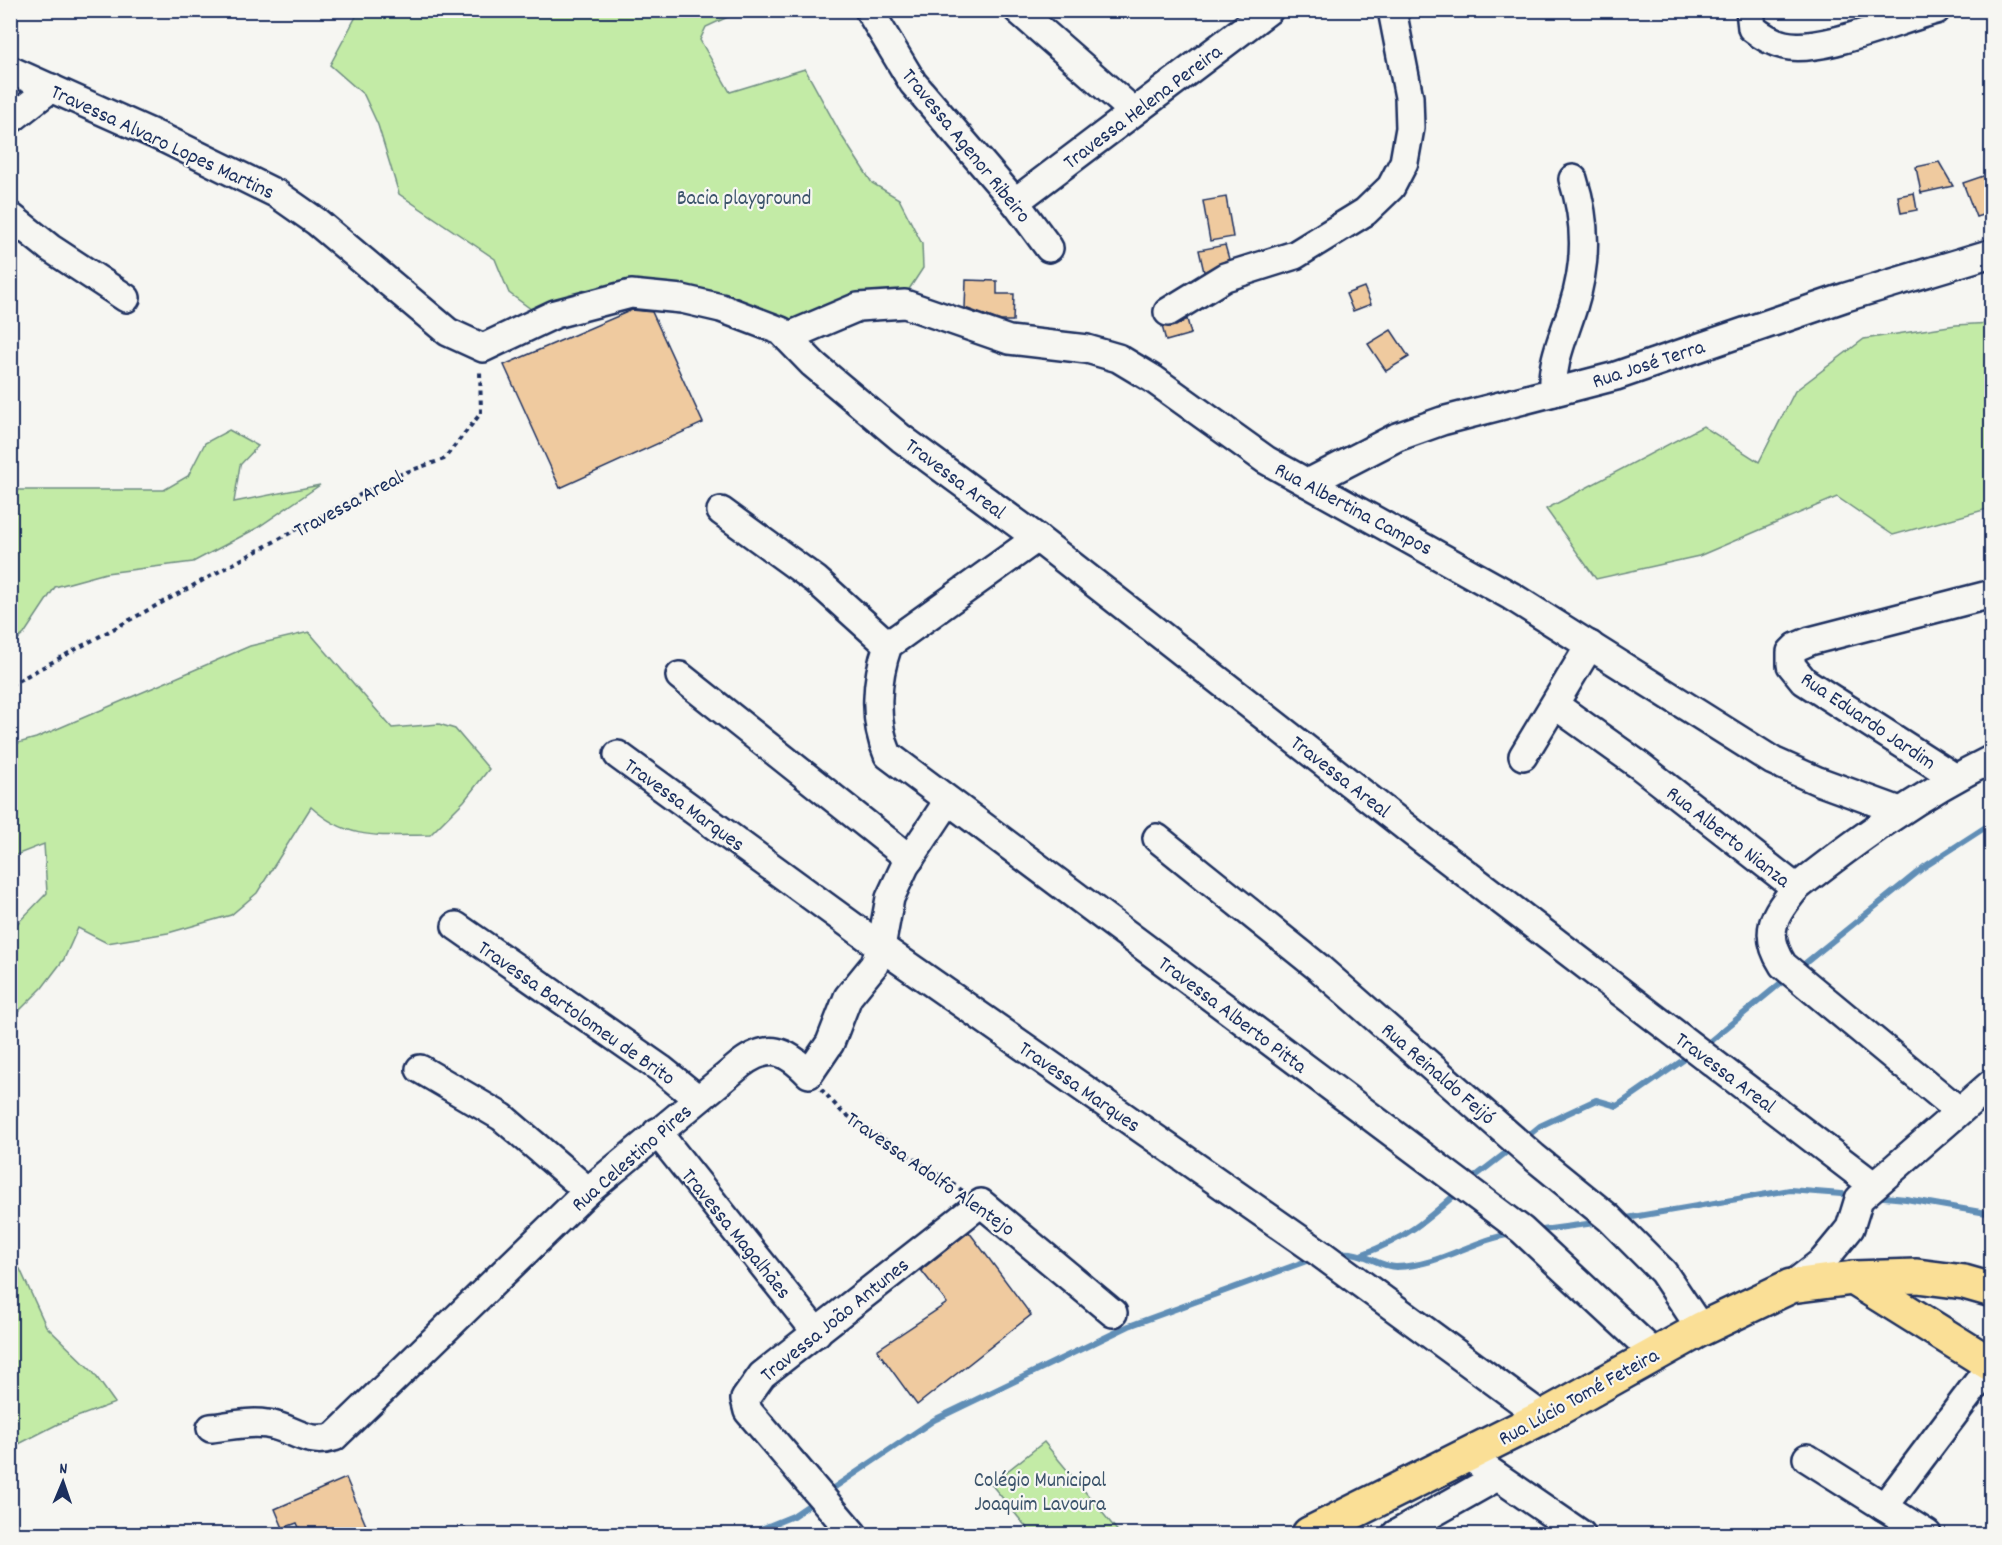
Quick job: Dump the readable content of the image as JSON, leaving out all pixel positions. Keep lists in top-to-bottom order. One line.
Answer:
{"streets":{"main road":["Rua Lúcio Tomé Feteira"],"street":["Travessa Helena Pereira","Travessa Alvaro Lopes Martins","Travessa Agenor Ribeiro","Rua José Terra","Travessa Areal","Rua Albertina Campos","Rua Eduardo Jardim","Travessa Marques","Rua Alberto Nianza","Travessa Bartolomeu de Brito","Travessa Alberto Pitta","Rua Reinaldo Feijó","Rua Celestino Pires","Travessa Adolfo Alentejo","Travessa Magalhães","Travessa João Antunes"]},"crossings":[["Travessa Helena Pereira","Travessa Agenor Ribeiro"],["Travessa Alvaro Lopes Martins","Travessa Areal"],["Rua José Terra","Rua Albertina Campos"],["Travessa Areal","Rua Albertina Campos"],["Travessa Marques","Rua Lúcio Tomé Feteira"],["Travessa Bartolomeu de Brito","Rua Celestino Pires"],["Travessa Alberto Pitta","Rua Lúcio Tomé Feteira"],["Rua Reinaldo Feijó","Rua Lúcio Tomé Feteira"],["Rua Celestino Pires","Travessa Adolfo Alentejo"],["Rua Celestino Pires","Travessa Magalhães"],["Travessa Adolfo Alentejo","Travessa João Antunes"],["Travessa Magalhães","Travessa João Antunes"]],"parks":["Bacia playground","Colégio Municipal Joaquim Lavoura"],"north":"top"}
